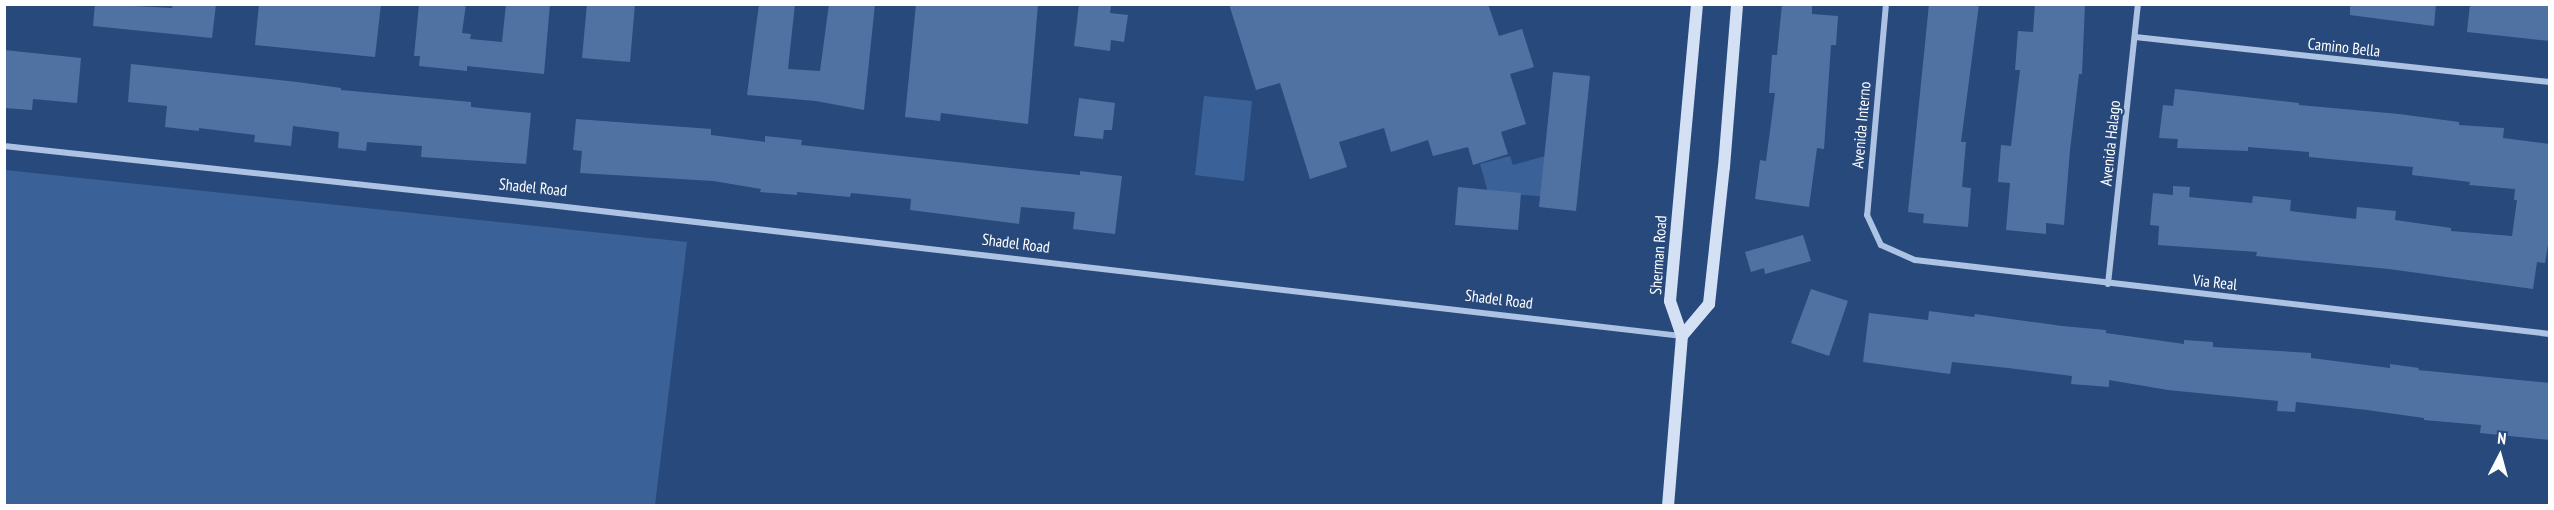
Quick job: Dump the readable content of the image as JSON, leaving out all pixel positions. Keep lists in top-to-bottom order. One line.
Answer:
{"streets":{"street":["Camino Bella","Avenida Interno","Avenida Halago","Shadel Road","Sherman Road","Via Real"]},"crossings":[["Camino Bella","Avenida Halago"],["Avenida Interno","Via Real"],["Avenida Halago","Via Real"],["Shadel Road","Sherman Road"]],"north":"top"}
